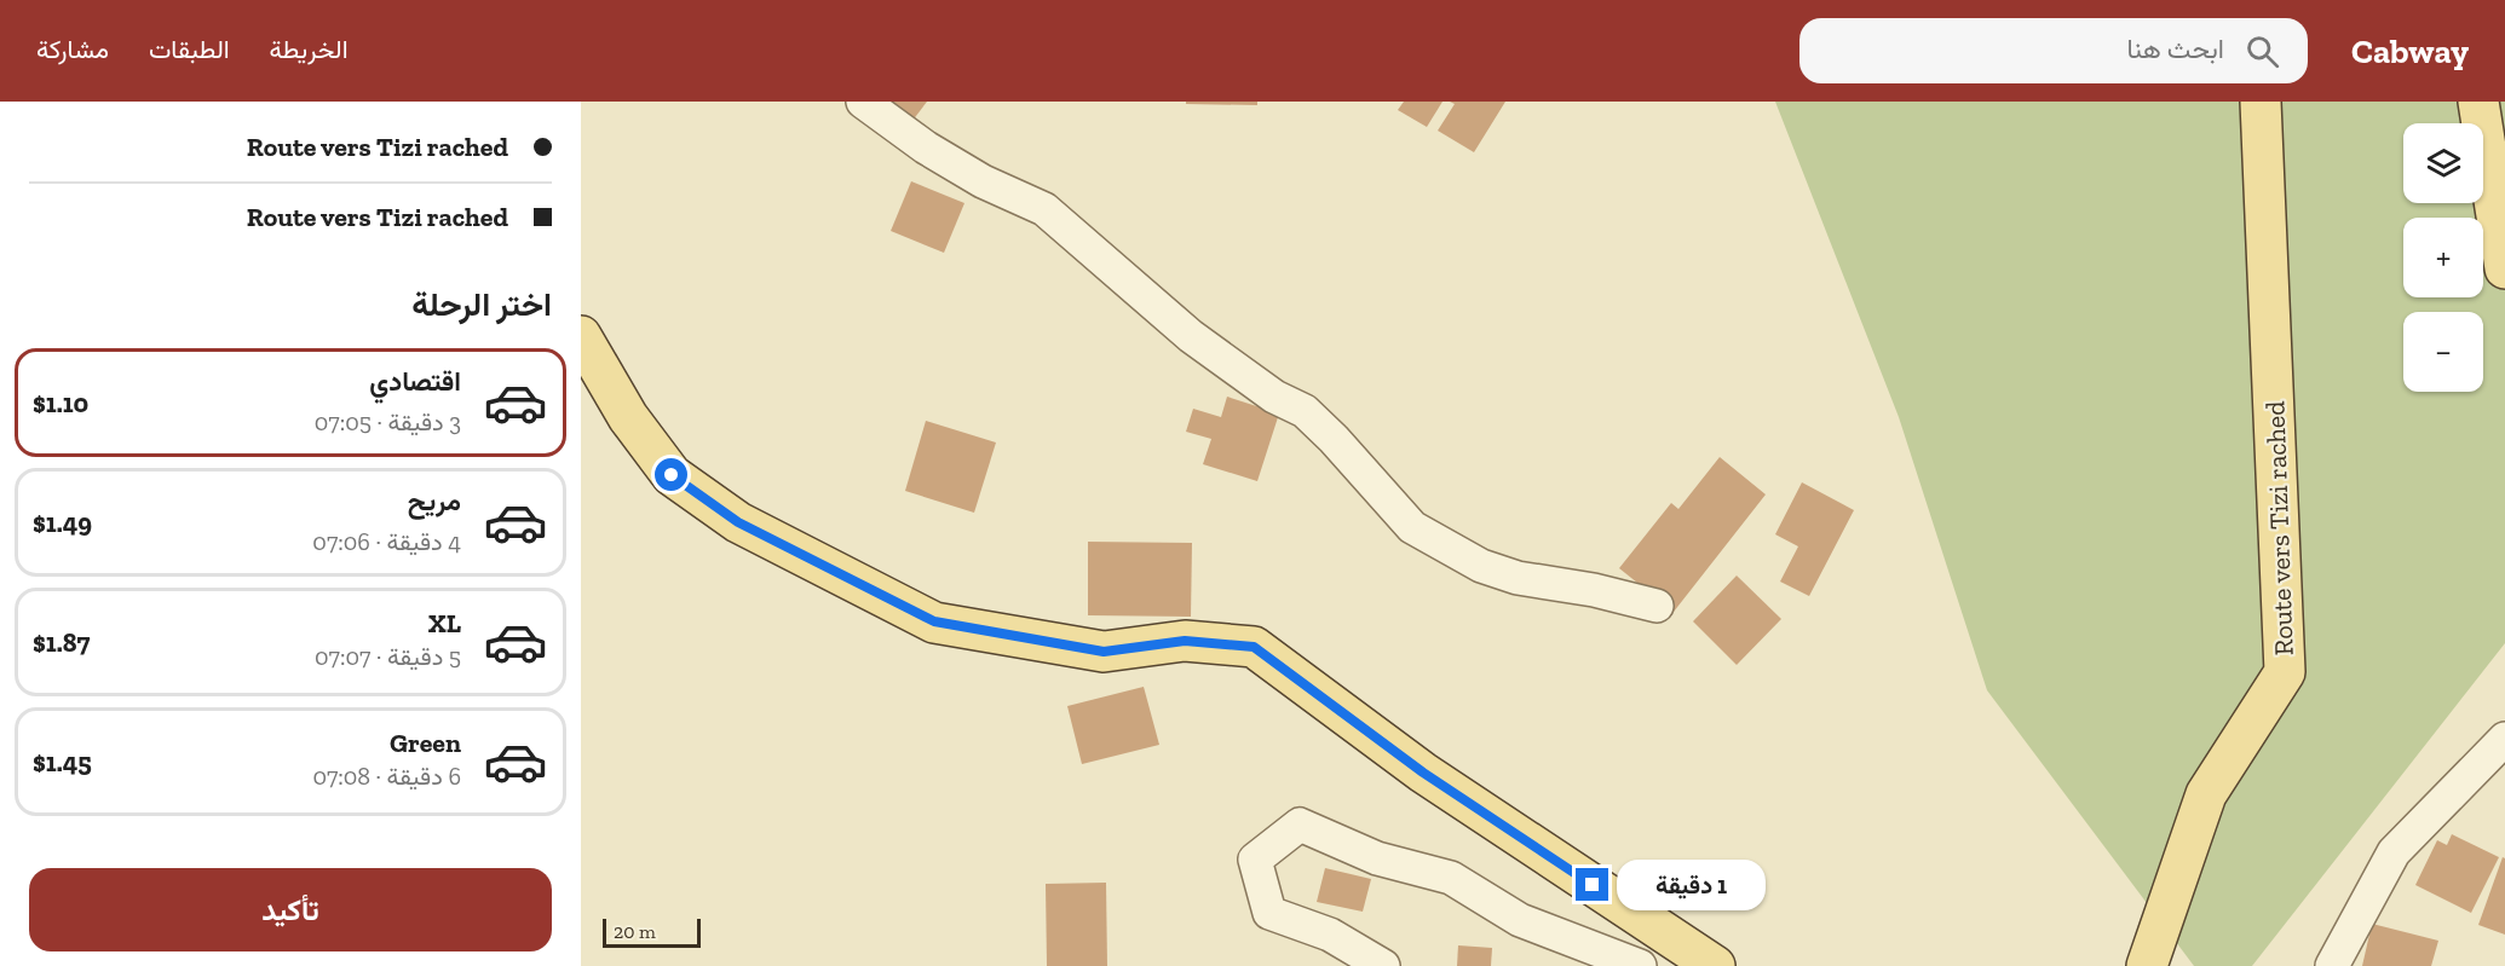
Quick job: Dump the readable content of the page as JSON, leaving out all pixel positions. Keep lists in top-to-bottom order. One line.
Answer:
{"streets":{"main road":["Route vers Tizi rached"]},"scale_bar":"20 m","page":{"header":"Cabway","search":"ابحث هنا","nav":["الخريطة","الطبقات","مشاركة"],"banner":["Route vers Tizi rached","Route vers Tizi rached"],"map_buttons":["+","−"],"heading":"اختر الرحلة","list":[{"name":"اقتصادي","note":"3 دقيقة · 07:05","value":"$1.10"},{"name":"مريح","note":"4 دقيقة · 07:06","value":"$1.49"},{"name":"XL","note":"5 دقيقة · 07:07","value":"$1.87"},{"name":"Green","note":"6 دقيقة · 07:08","value":"$1.45"}],"buttons":"تأكيد","bubble":"1 دقيقة","scale":"20 m"}}
